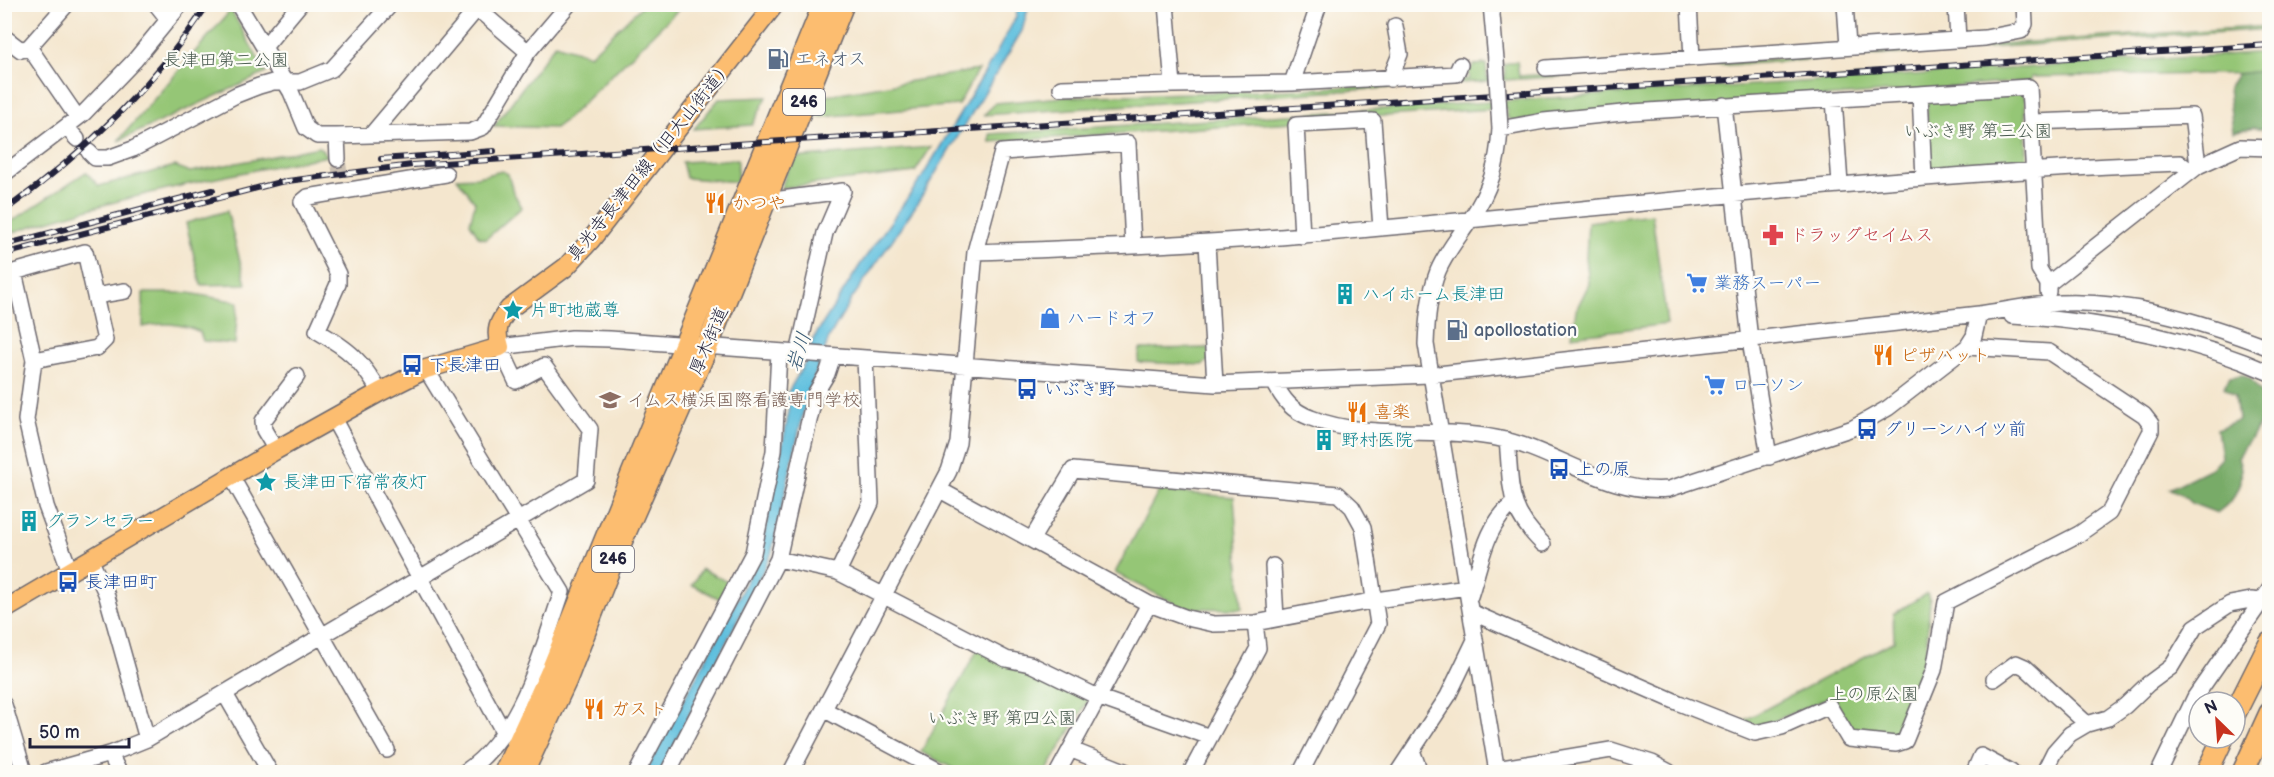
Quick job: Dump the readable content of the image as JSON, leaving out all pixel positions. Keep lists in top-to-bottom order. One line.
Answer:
{"streets":{"highway":["246","厚木街道"],"main road":["真光寺長津田線（旧大山街道）"]},"water":["岩川"],"parks":["長津田第二公園","いぶき野 第三公園","上の原公園","いぶき野 第四公園"],"places":{"fuel station":["エネオス","apollostation"],"restaurant":["かつや","ピザハット","喜楽","ガスト"],"pharmacy":["ドラッグセイムス"],"supermarket":["業務スーパー","ローソン"],"building":["ハイホーム長津田","野村医院","グランセラー"],"place":["片町地蔵尊","長津田下宿常夜灯"],"shop":["ハードオフ"],"bus stop":["下長津田","いぶき野","グリーンハイツ前","上の原","長津田町"],"school or university":["イムス横浜国際看護専門学校"]},"scale_bar":"50 m","north":"top left"}
